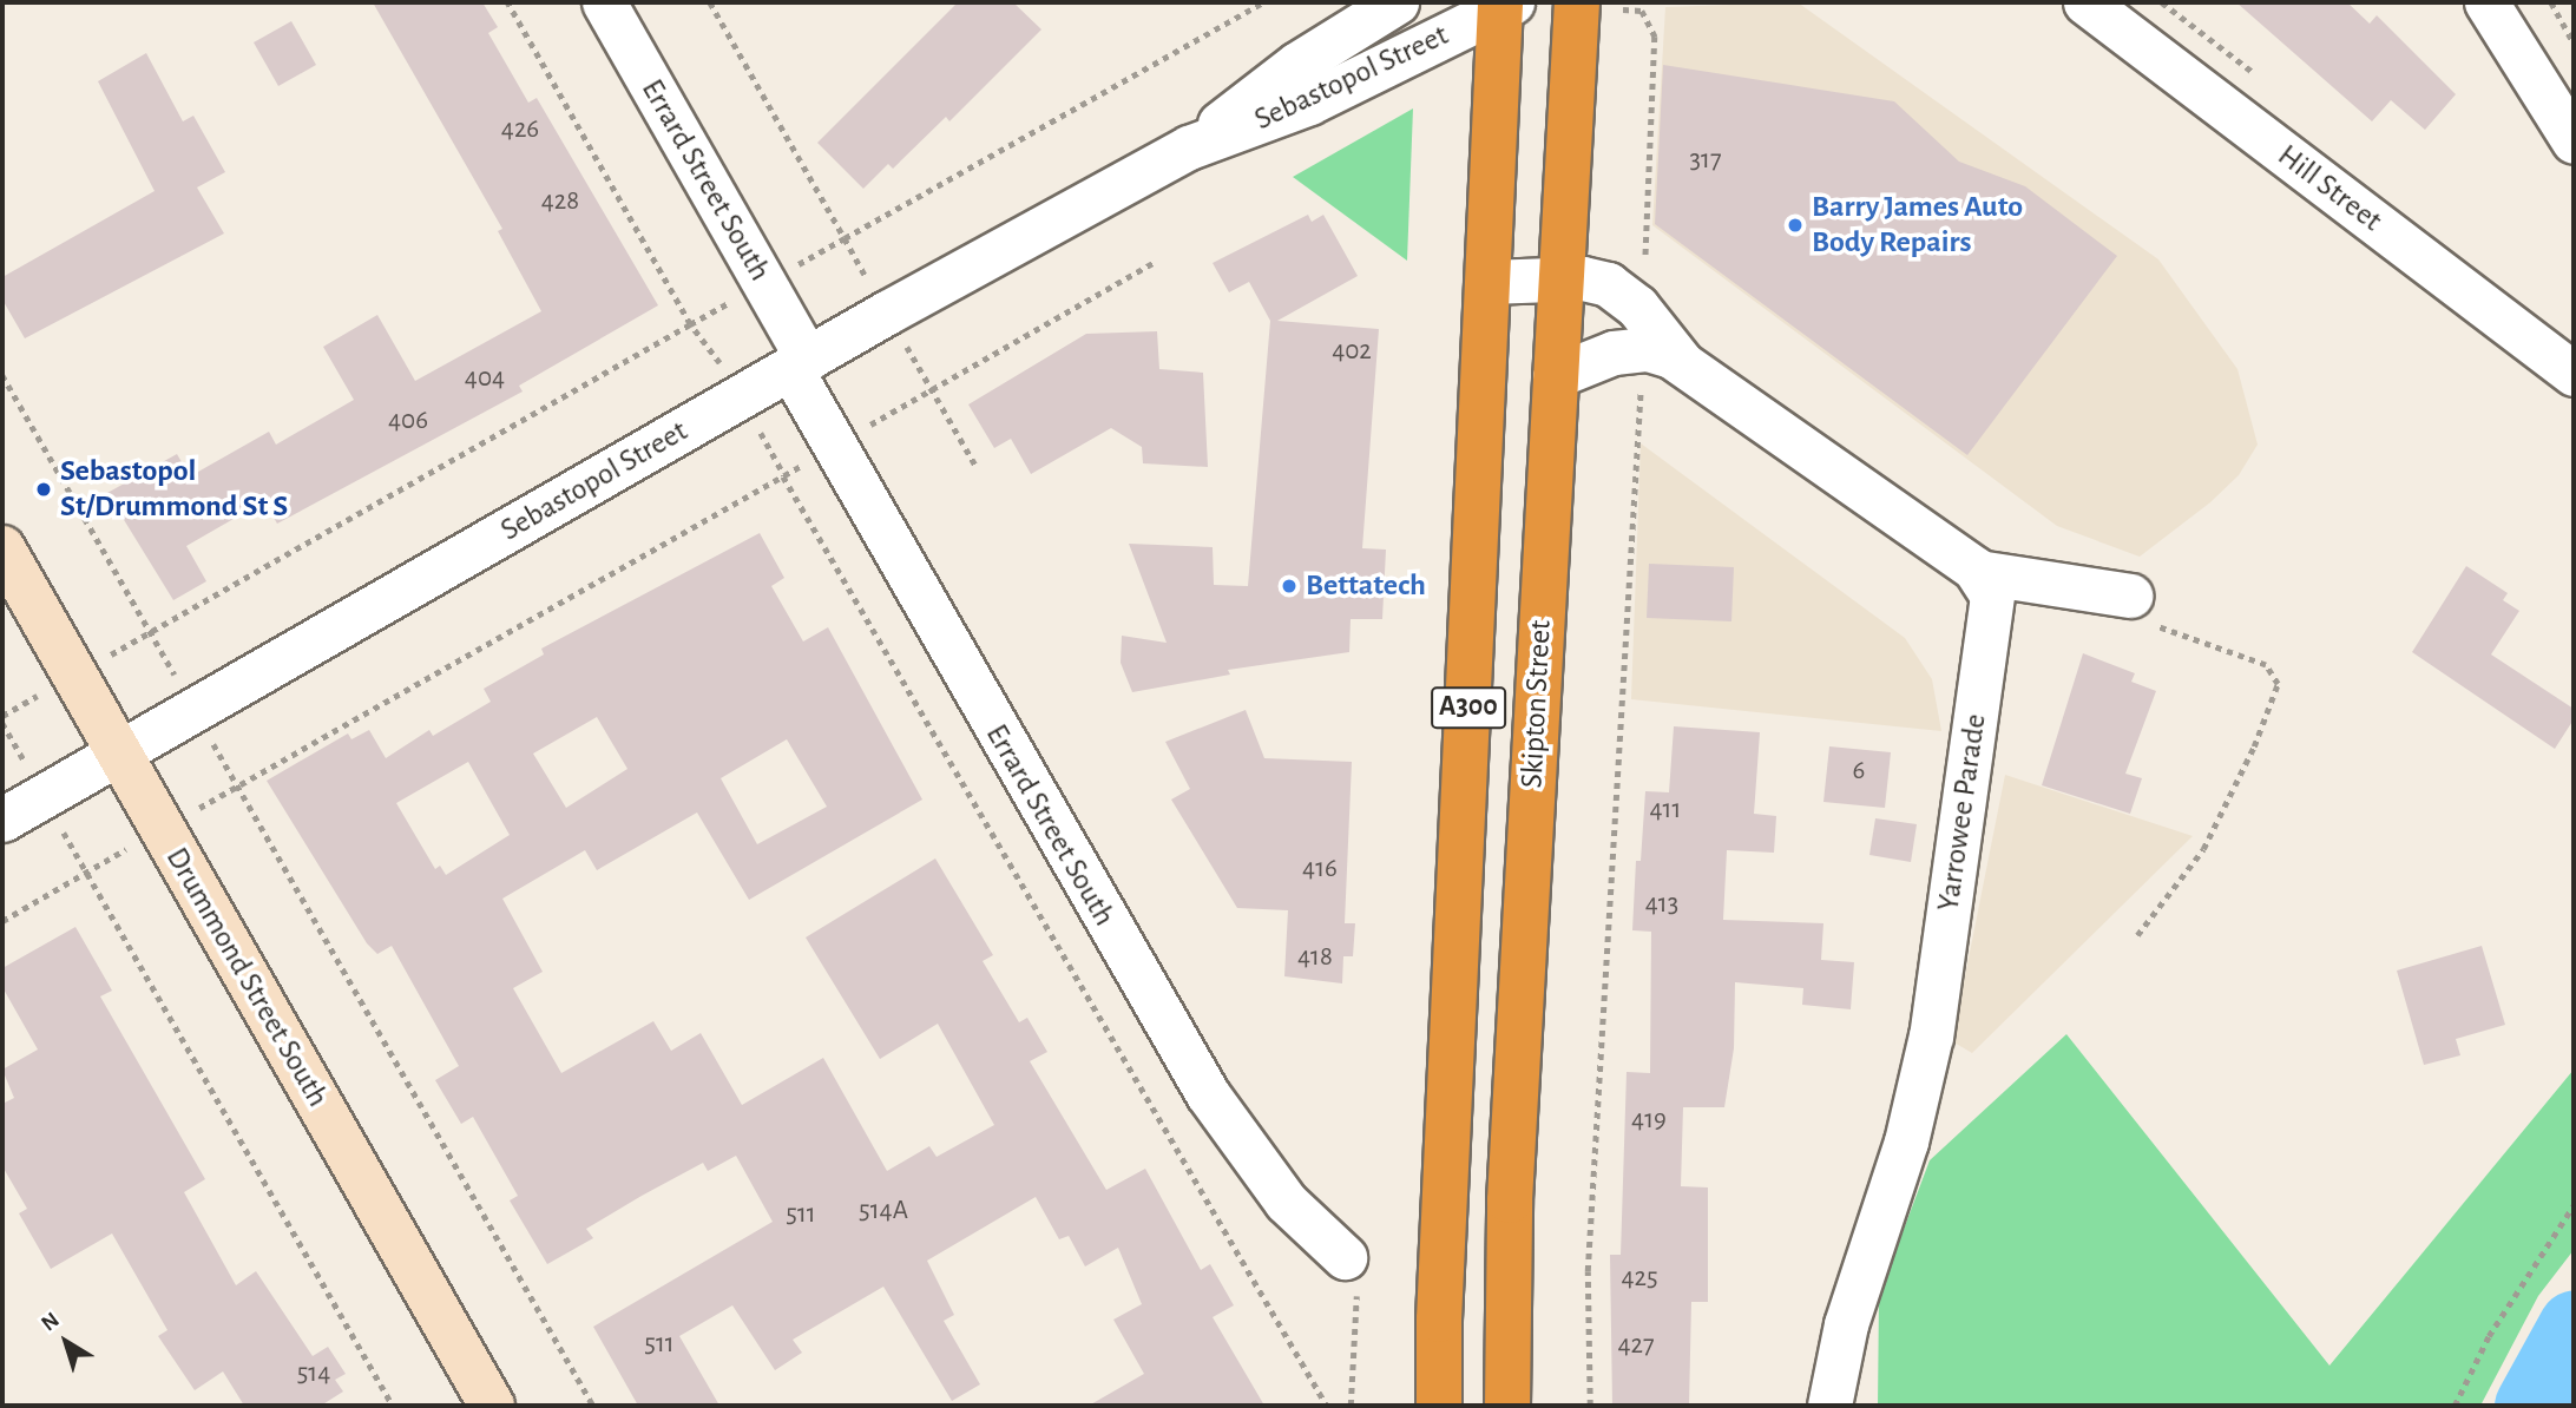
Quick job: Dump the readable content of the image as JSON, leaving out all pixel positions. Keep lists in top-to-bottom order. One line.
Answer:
{"streets":{"highway":["Skipton Street","A300"],"main road":["Drummond Street South"],"street":["Sebastopol Street","Errard Street South","Hill Street","Yarrowee Parade"]},"crossings":[["Sebastopol Street","Errard Street South"],["Sebastopol Street","A300"],["Sebastopol Street","Drummond Street South"]],"places":["Barry James Auto Body Repairs","Sebastopol St/Drummond St S","Bettatech"],"house_numbers":["426","317","428","402","404","406","6","411","416","413","418","419","514A","511","425","511","427","514"],"north":"top left"}
